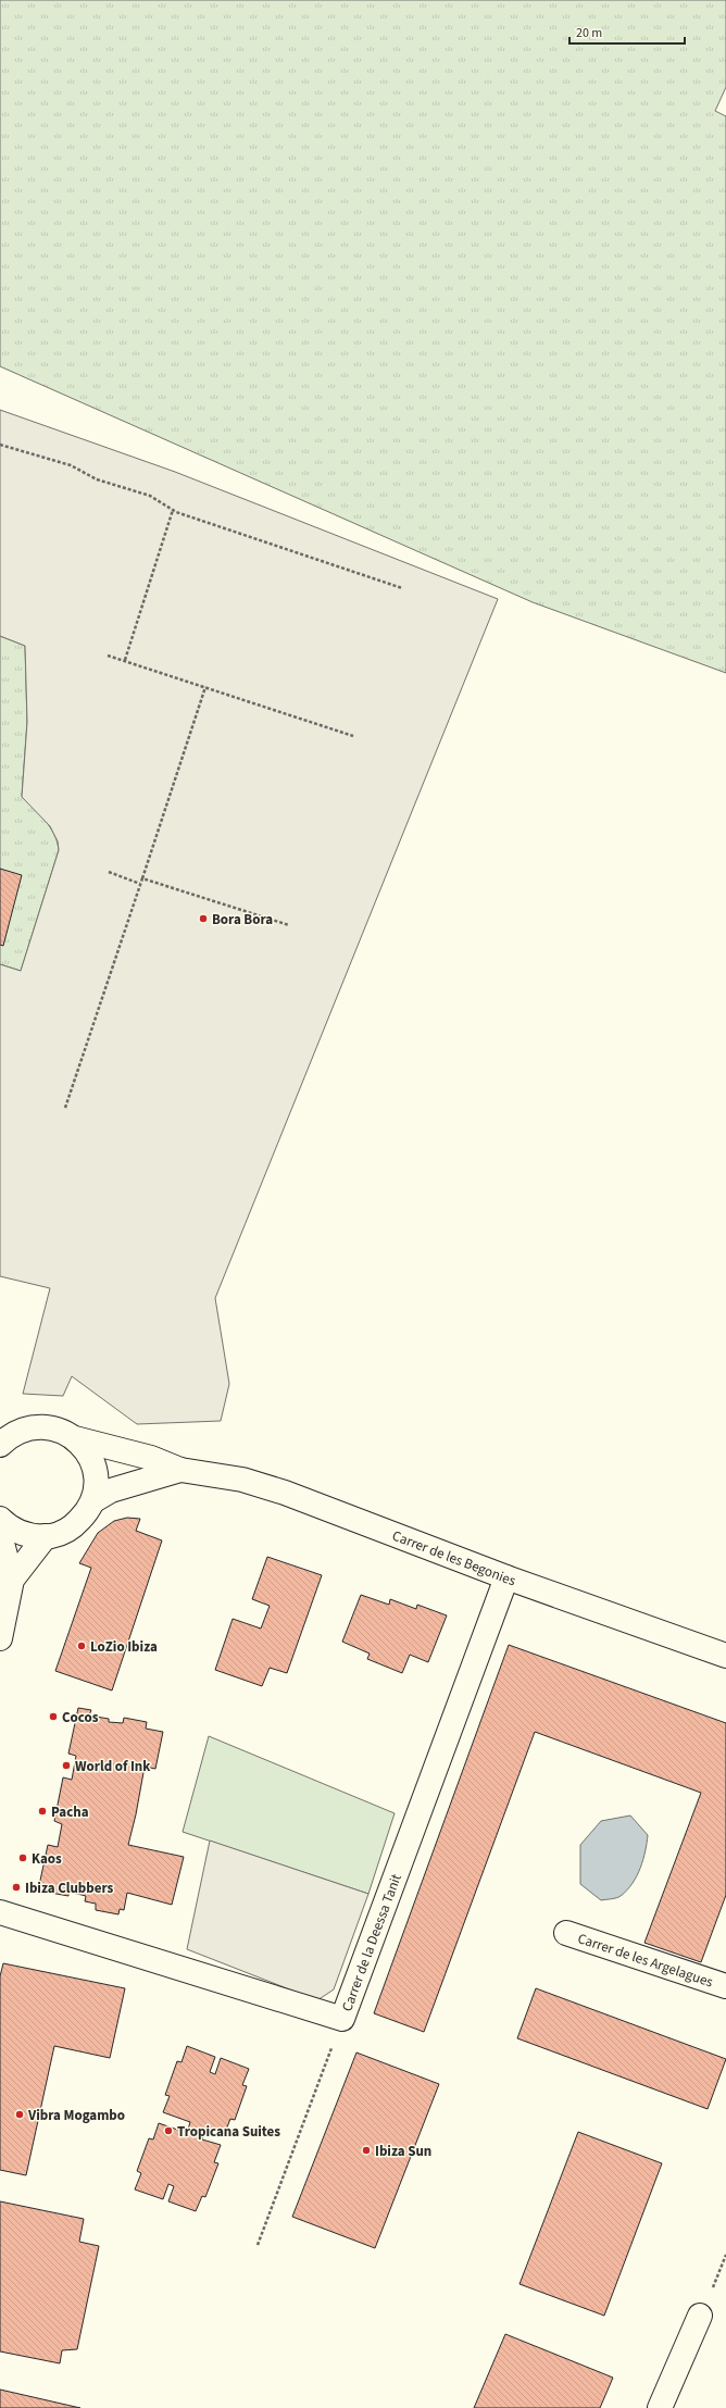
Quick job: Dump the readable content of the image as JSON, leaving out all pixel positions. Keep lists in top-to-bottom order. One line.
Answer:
{"streets":{"street":["Carrer de les Begonies","Carrer de la Deessa Tanit","Carrer de les Argelagues"]},"crossings":[["Carrer de les Begonies","Carrer de la Deessa Tanit"]],"places":["Bora Bora","LoZio Ibiza","Cocos","World of Ink","Pacha","Kaos","Ibiza Clubbers","Vibra Mogambo","Tropicana Suites","Ibiza Sun"],"scale_bar":"20 m"}
